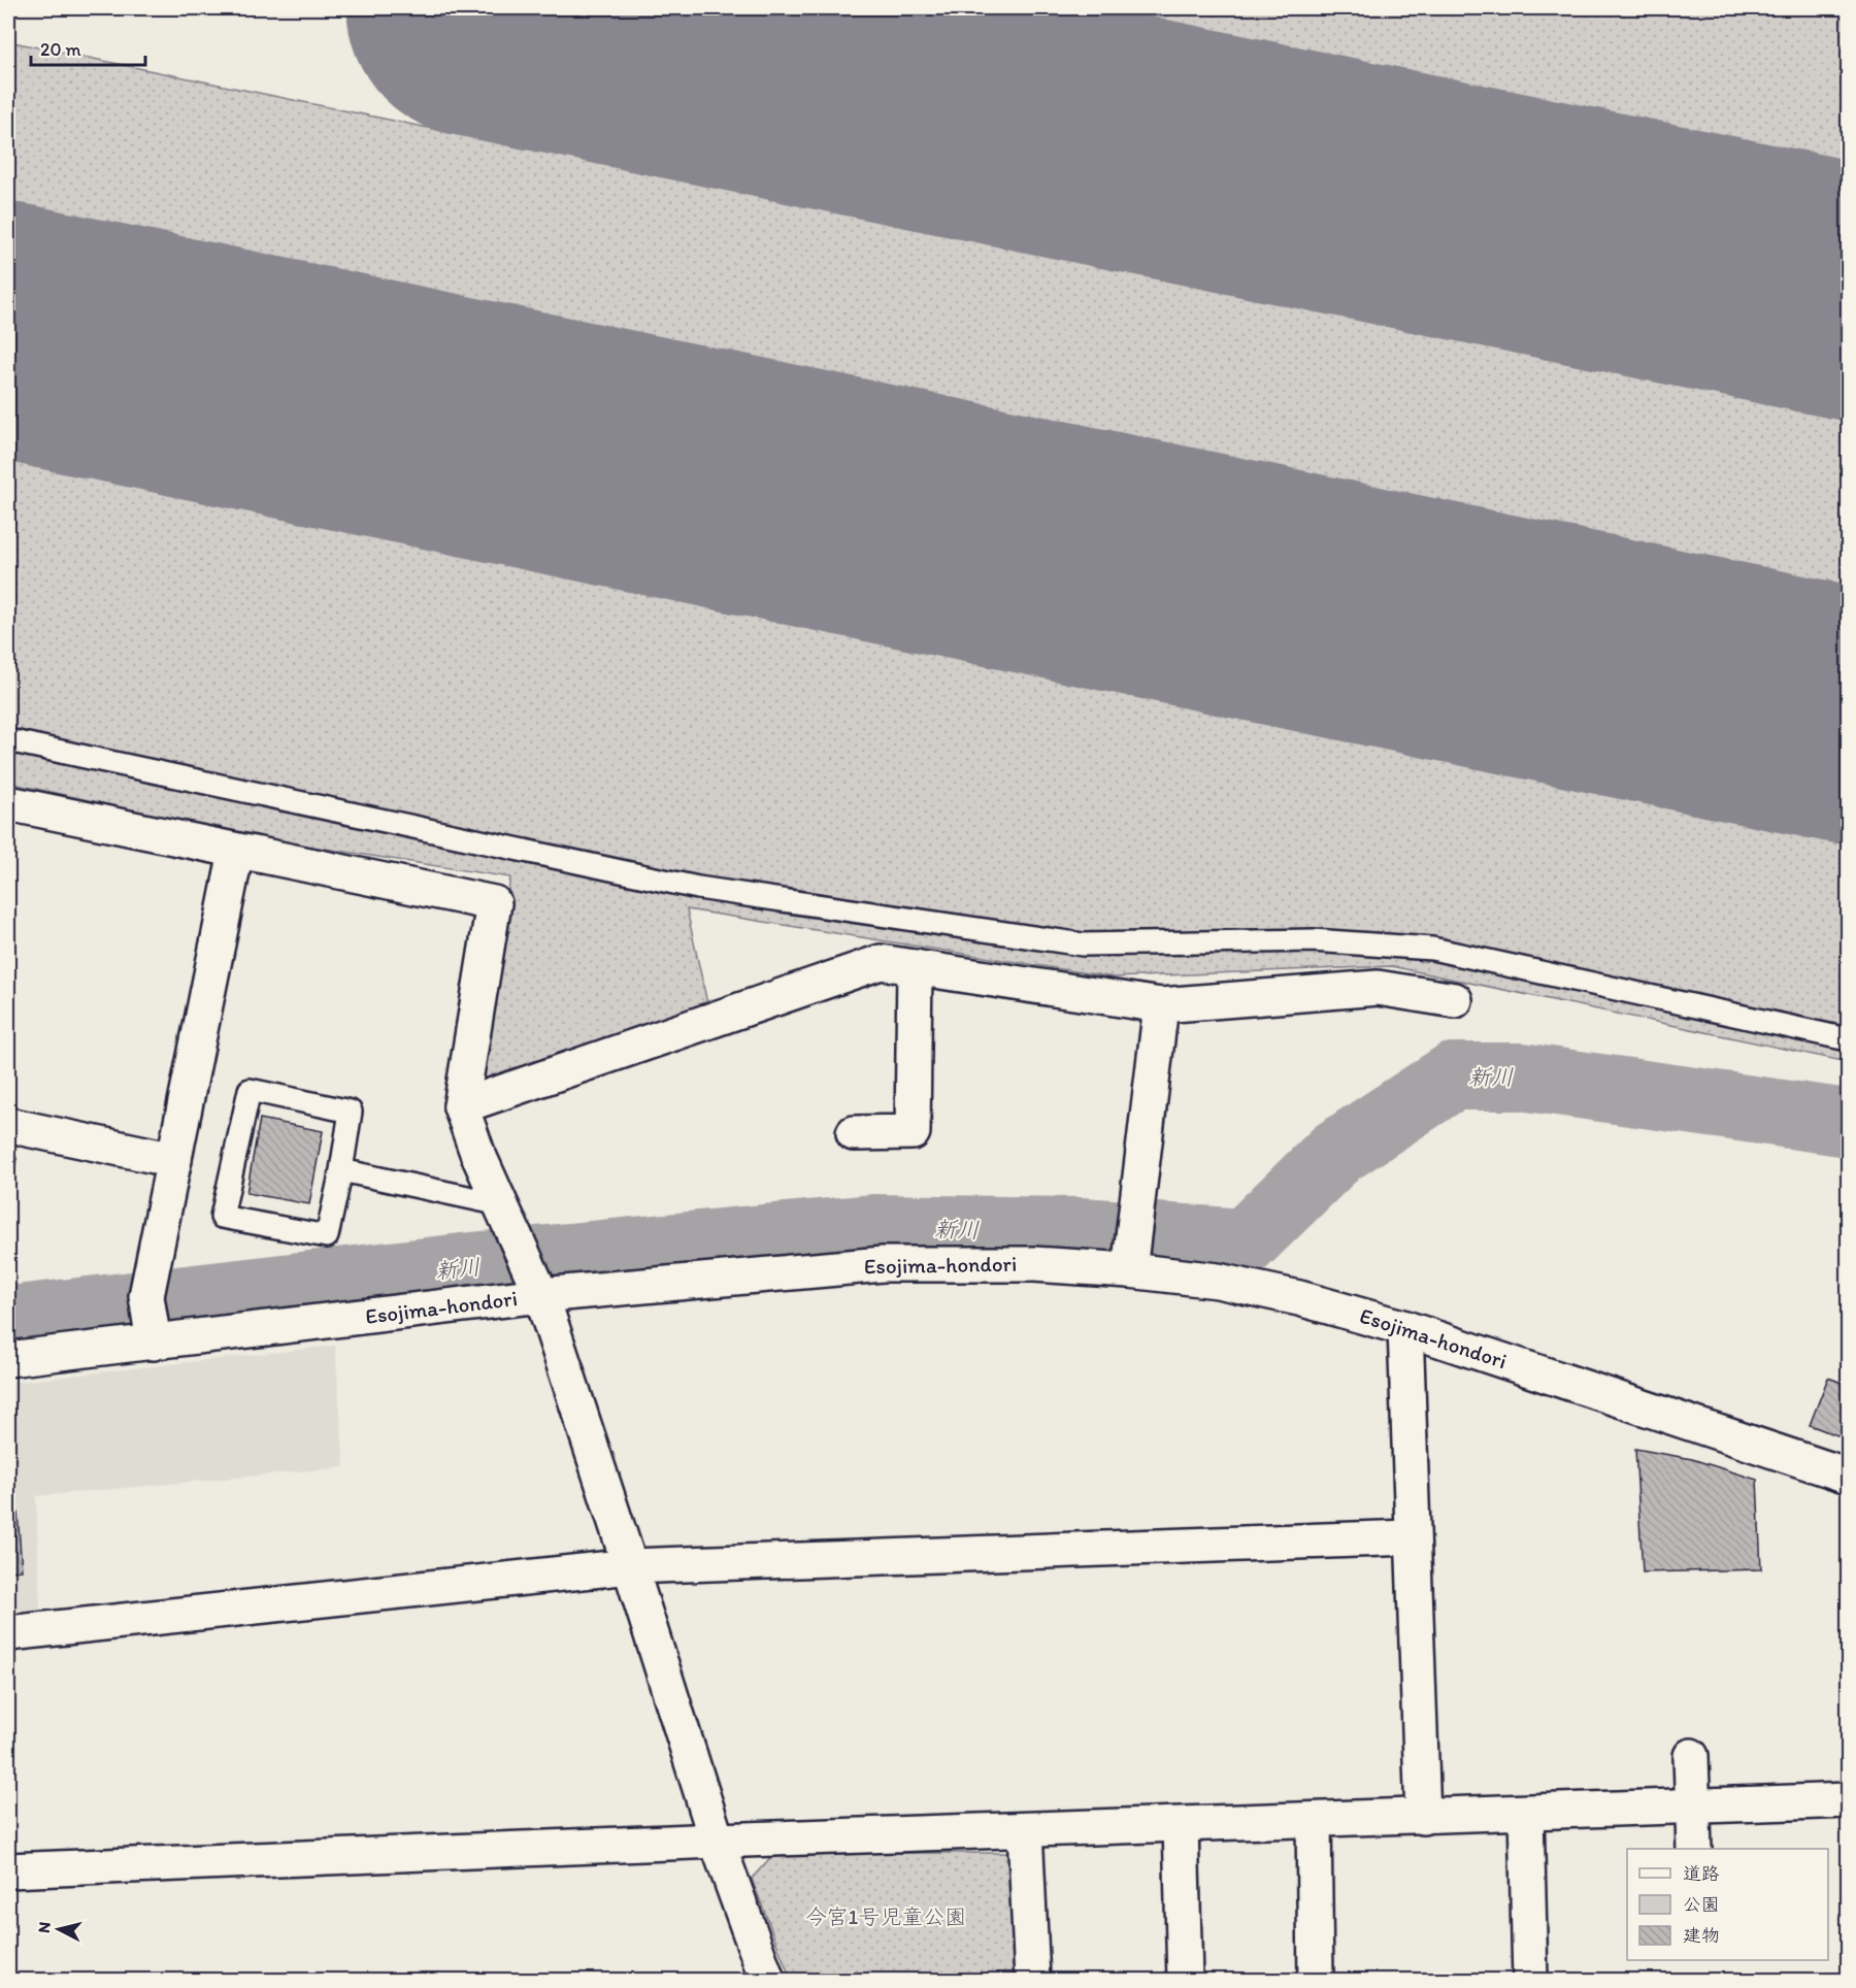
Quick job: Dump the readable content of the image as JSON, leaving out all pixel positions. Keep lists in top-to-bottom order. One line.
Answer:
{"streets":{"street":["Esojima-hondori"]},"water":["新川"],"parks":["今宮1号児童公園"],"legend":["道路","公園","建物"],"scale_bar":"20 m","north":"left"}
